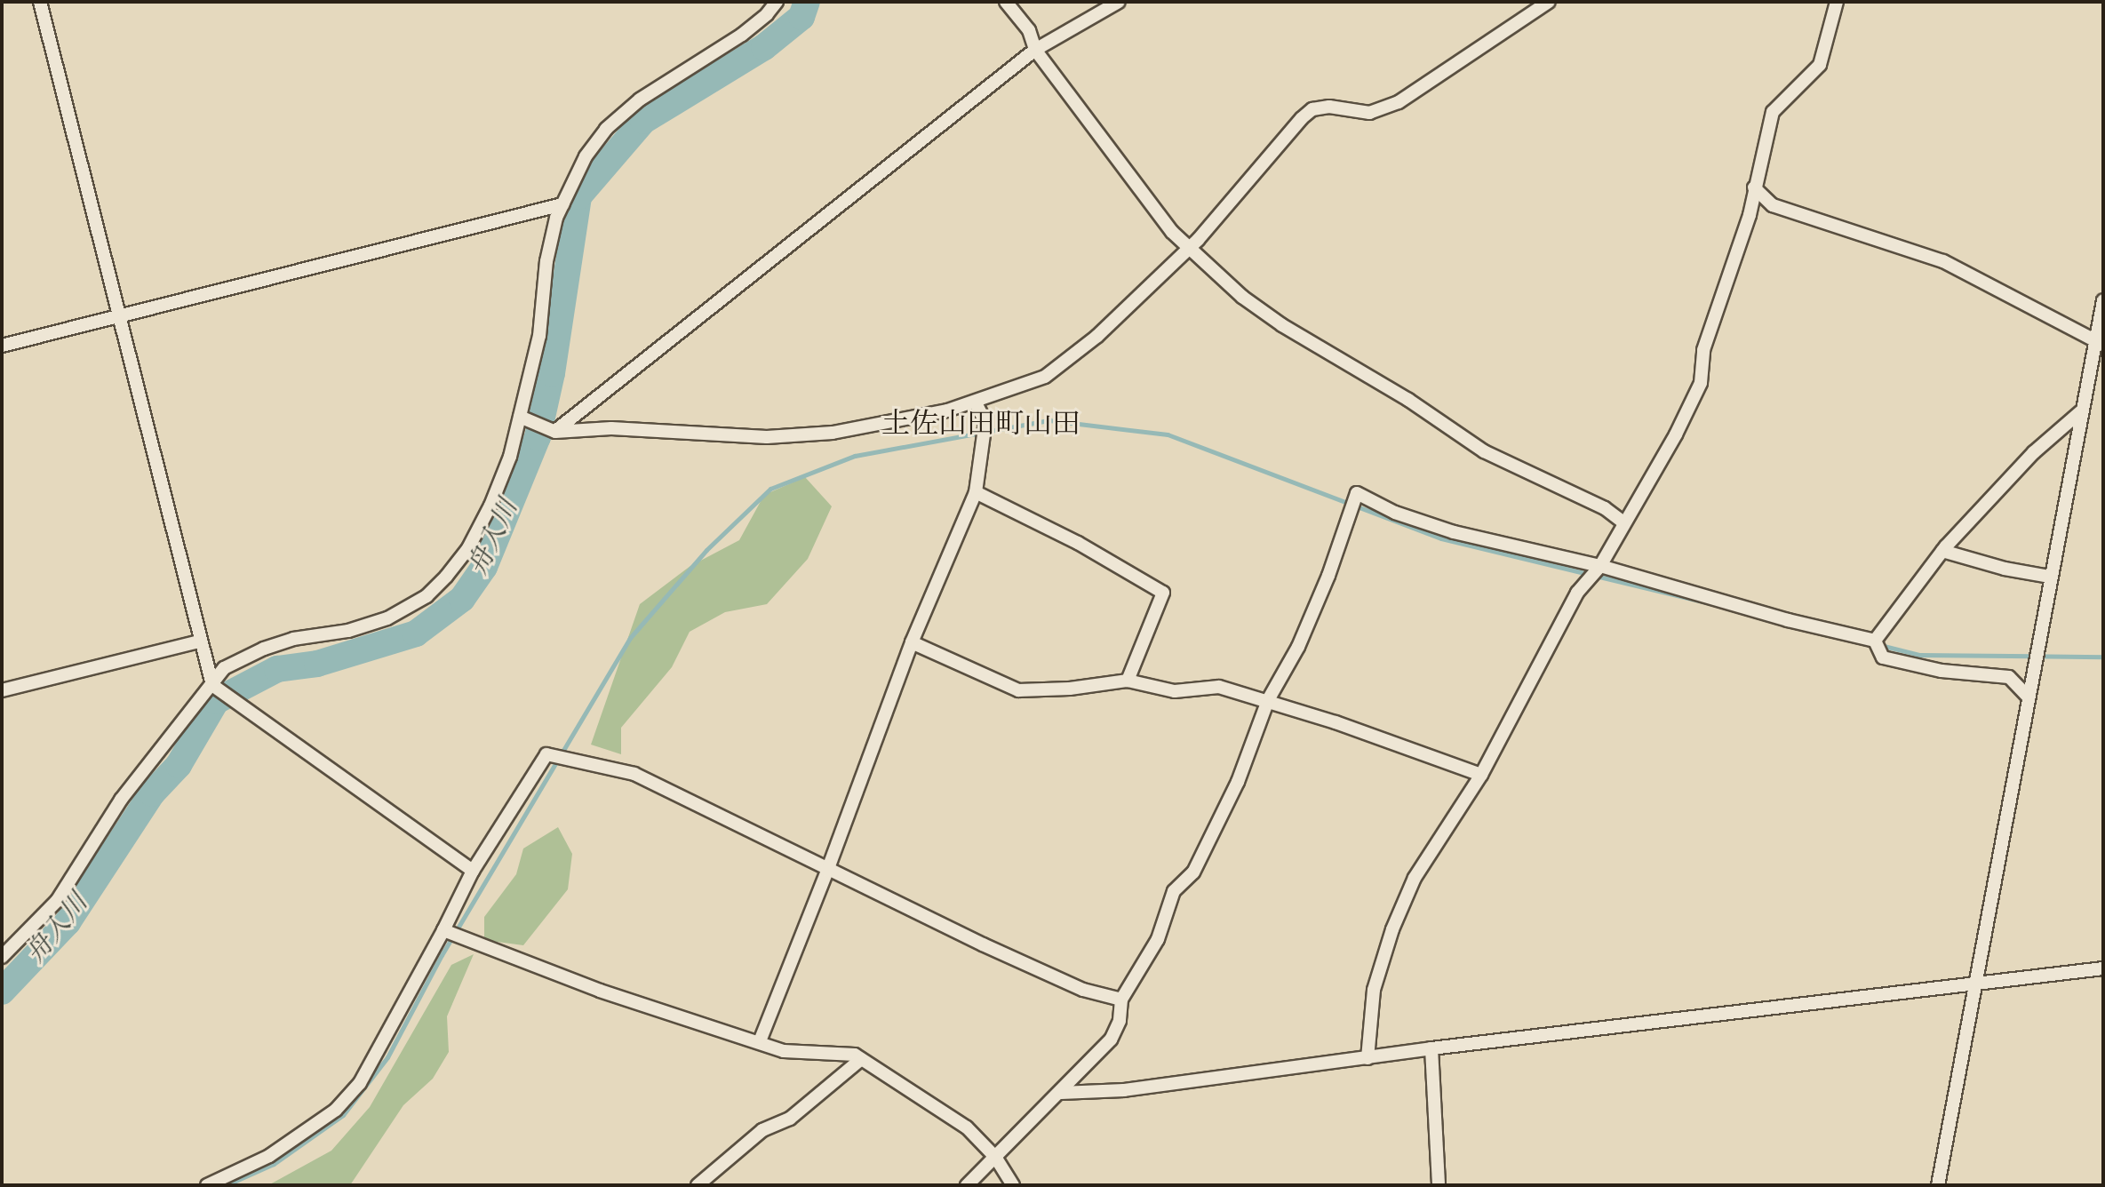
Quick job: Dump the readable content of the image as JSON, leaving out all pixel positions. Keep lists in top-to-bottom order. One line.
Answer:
{"districts":["土佐山田町山田"],"water":["舟入川"]}
